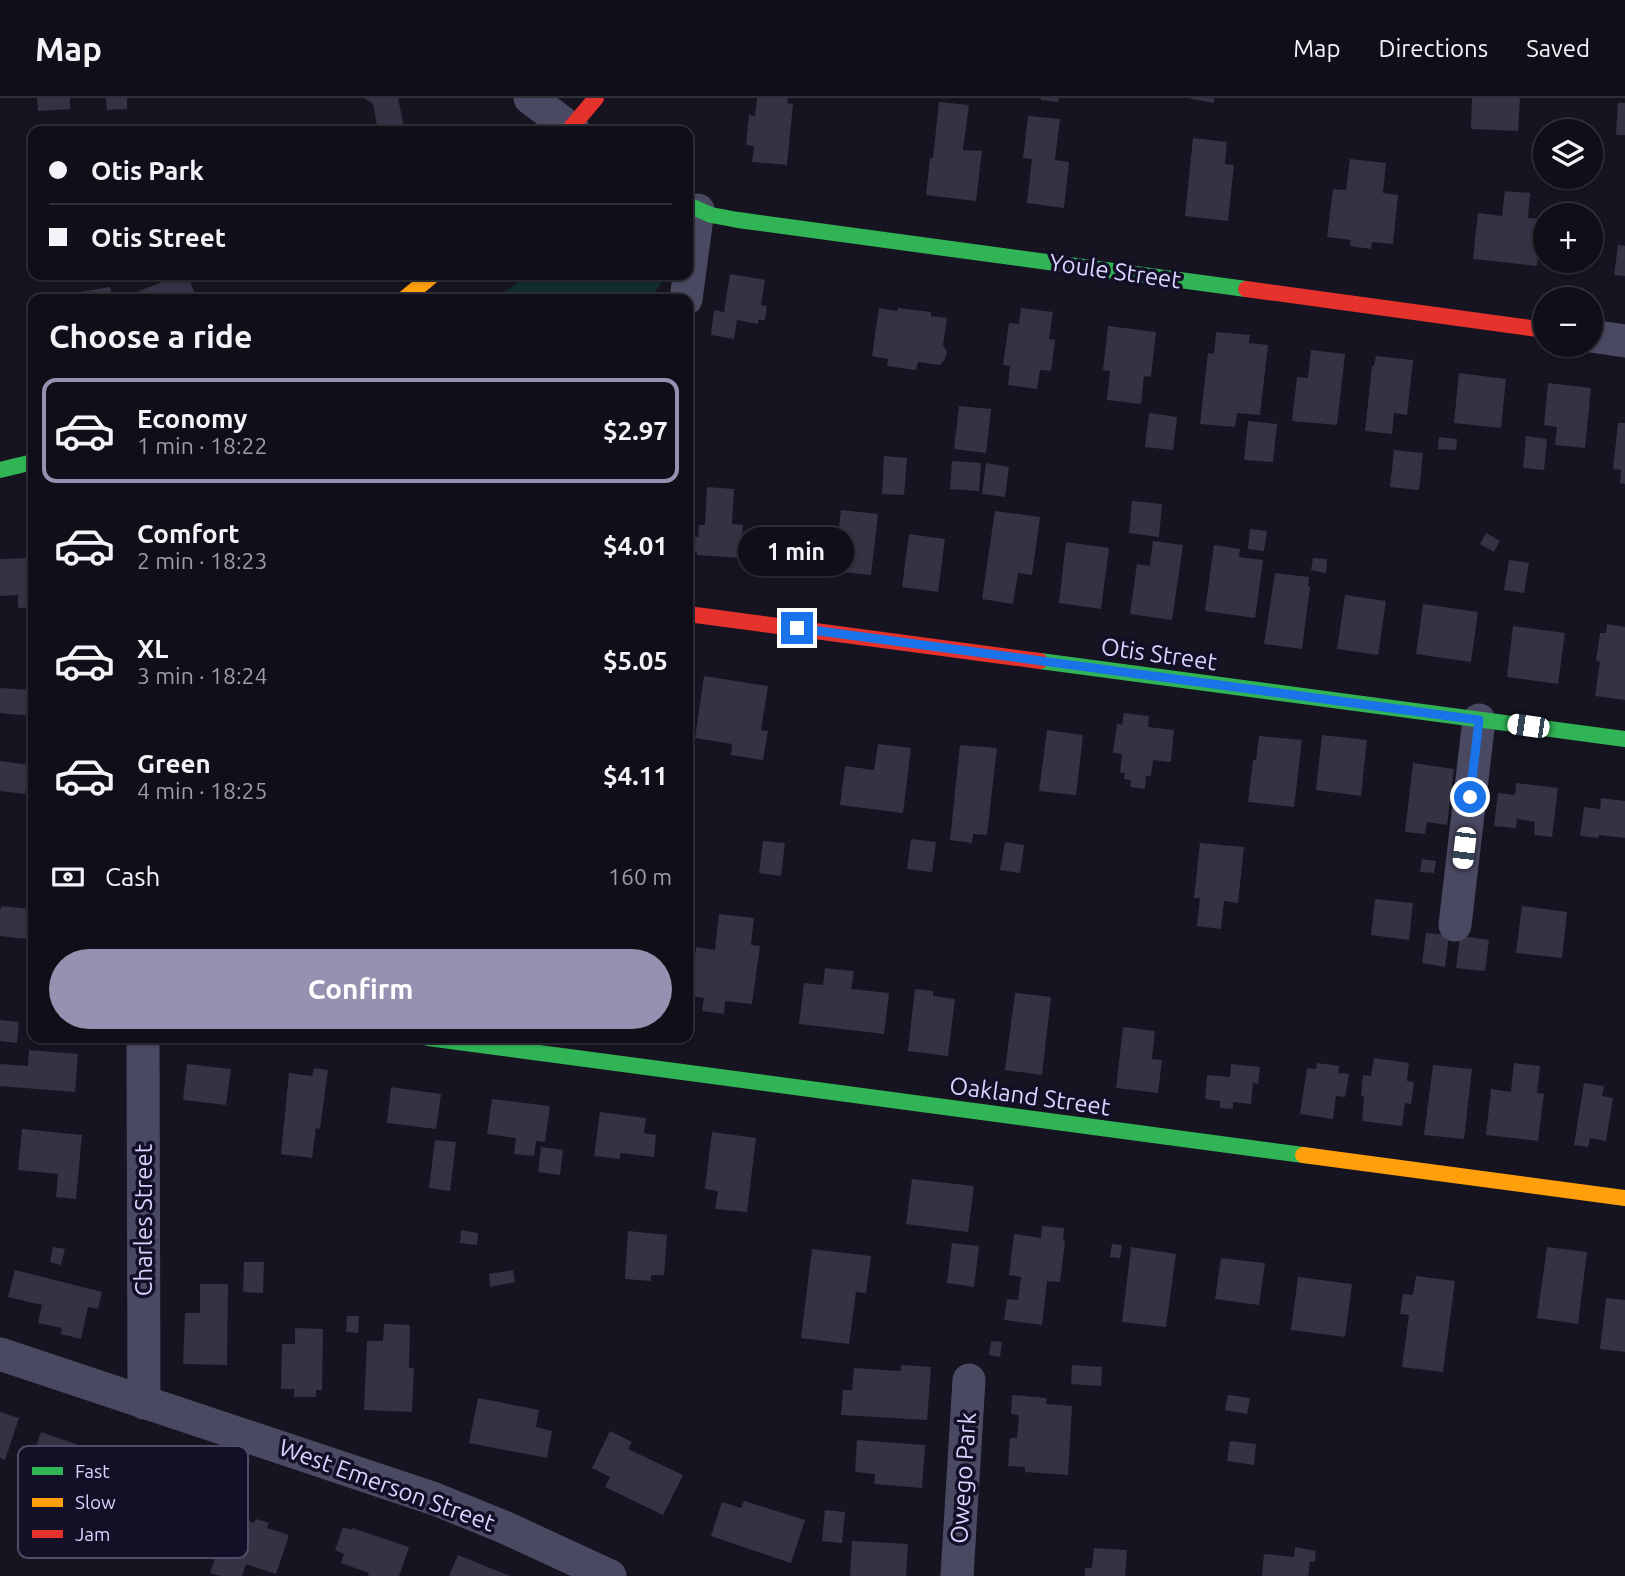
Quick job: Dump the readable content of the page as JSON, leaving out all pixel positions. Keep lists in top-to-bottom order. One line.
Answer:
{"streets":{"street":["Youle Street","Otis Street","Oakland Street","Charles Street","Owego Park","West Emerson Street"]},"crossings":[["Charles Street","West Emerson Street"]],"legend":["Fast","Slow","Jam"],"page":{"header":"Map","nav":["Map","Directions","Saved"],"map_buttons":["+","−"],"banner":["Otis Park","Otis Street"],"heading":"Choose a ride","list":[{"name":"Economy","note":"1 min · 18:22","value":"$2.97"},{"name":"Comfort","note":"2 min · 18:23","value":"$4.01"},{"name":"XL","note":"3 min · 18:24","value":"$5.05"},{"name":"Green","note":"4 min · 18:25","value":"$4.11"}],"bubble":"1 min","pay":["Cash","160 m"],"buttons":"Confirm"}}
